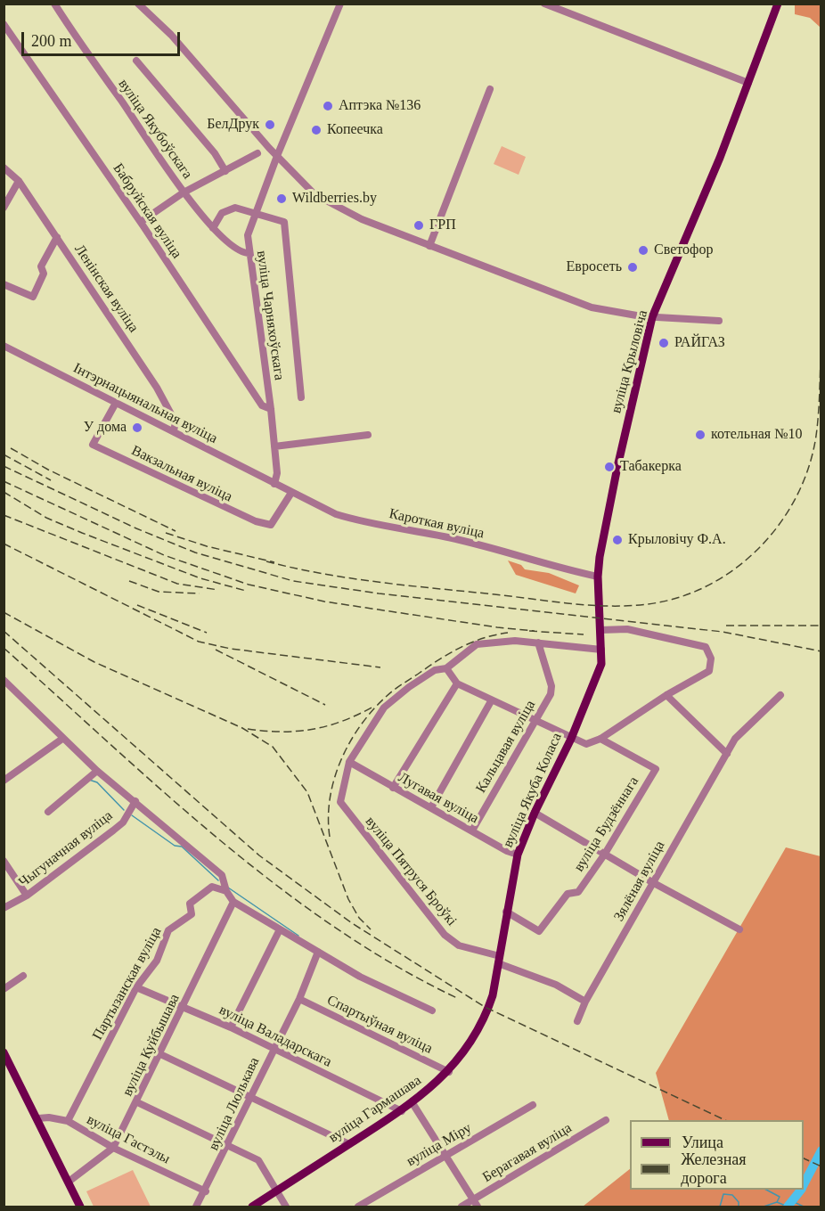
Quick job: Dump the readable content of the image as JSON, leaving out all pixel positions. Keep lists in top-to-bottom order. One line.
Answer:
{"streets":{"main road":["вуліца Крыловіча","вуліца Якуба Коласа","вуліца Гармашава"],"street":["вуліца Якубоўскага","Бабруйская вуліца","Ленінская вуліца","вуліца Чарняхоўскага","Інтэрнацыянальная вуліца","Вакзальная вуліца","Кароткая вуліца","Кальцавая вуліца","Лугавая вуліца","вуліца Будзённага","Чыгуначная вуліца","вуліца Пятруся Броўкі","Зялёная вуліца","Партызанская вуліца","Спартыўная вуліца","вуліца Валадарскага","вуліца Куйбышава","вуліца Люлькава","вуліца Гастэлы","вуліца Міру","Берагавая вуліца"]},"crossings":[["вуліца Якубоўскага","вуліца Чарняхоўскага"],["Бабруйская вуліца","вуліца Чарняхоўскага"],["Ленінская вуліца","Інтэрнацыянальная вуліца"],["вуліца Чарняхоўскага","Інтэрнацыянальная вуліца"],["вуліца Чарняхоўскага","Кароткая вуліца"],["вуліца Крыловіча","Кароткая вуліца"],["вуліца Крыловіча","вуліца Якуба Коласа"],["Інтэрнацыянальная вуліца","Вакзальная вуліца"],["Інтэрнацыянальная вуліца","Кароткая вуліца"],["Вакзальная вуліца","Кароткая вуліца"],["Кальцавая вуліца","Лугавая вуліца"],["вуліца Якуба Коласа","Лугавая вуліца"],["вуліца Якуба Коласа","вуліца Будзённага"],["вуліца Якуба Коласа","вуліца Пятруся Броўкі"],["вуліца Якуба Коласа","вуліца Гармашава"],["Лугавая вуліца","вуліца Пятруся Броўкі"],["вуліца Пятруся Броўкі","Зялёная вуліца"],["Партызанская вуліца","вуліца Валадарскага"],["Партызанская вуліца","вуліца Гастэлы"],["Спартыўная вуліца","вуліца Люлькава"],["Спартыўная вуліца","вуліца Гармашава"],["вуліца Валадарскага","вуліца Куйбышава"],["вуліца Валадарскага","вуліца Люлькава"],["вуліца Валадарскага","вуліца Гармашава"],["вуліца Куйбышава","вуліца Гастэлы"],["вуліца Люлькава","вуліца Гастэлы"]],"places":["Аптэка №136","БелДрук","Копеечка","Wildberries.by","ГРП","Светофор","Евросеть","РАЙГАЗ","У дома","котельная №10","Табакерка","Крыловічу Ф.А."],"legend":["Улица","Железная дорога"],"scale_bar":"200 m"}
